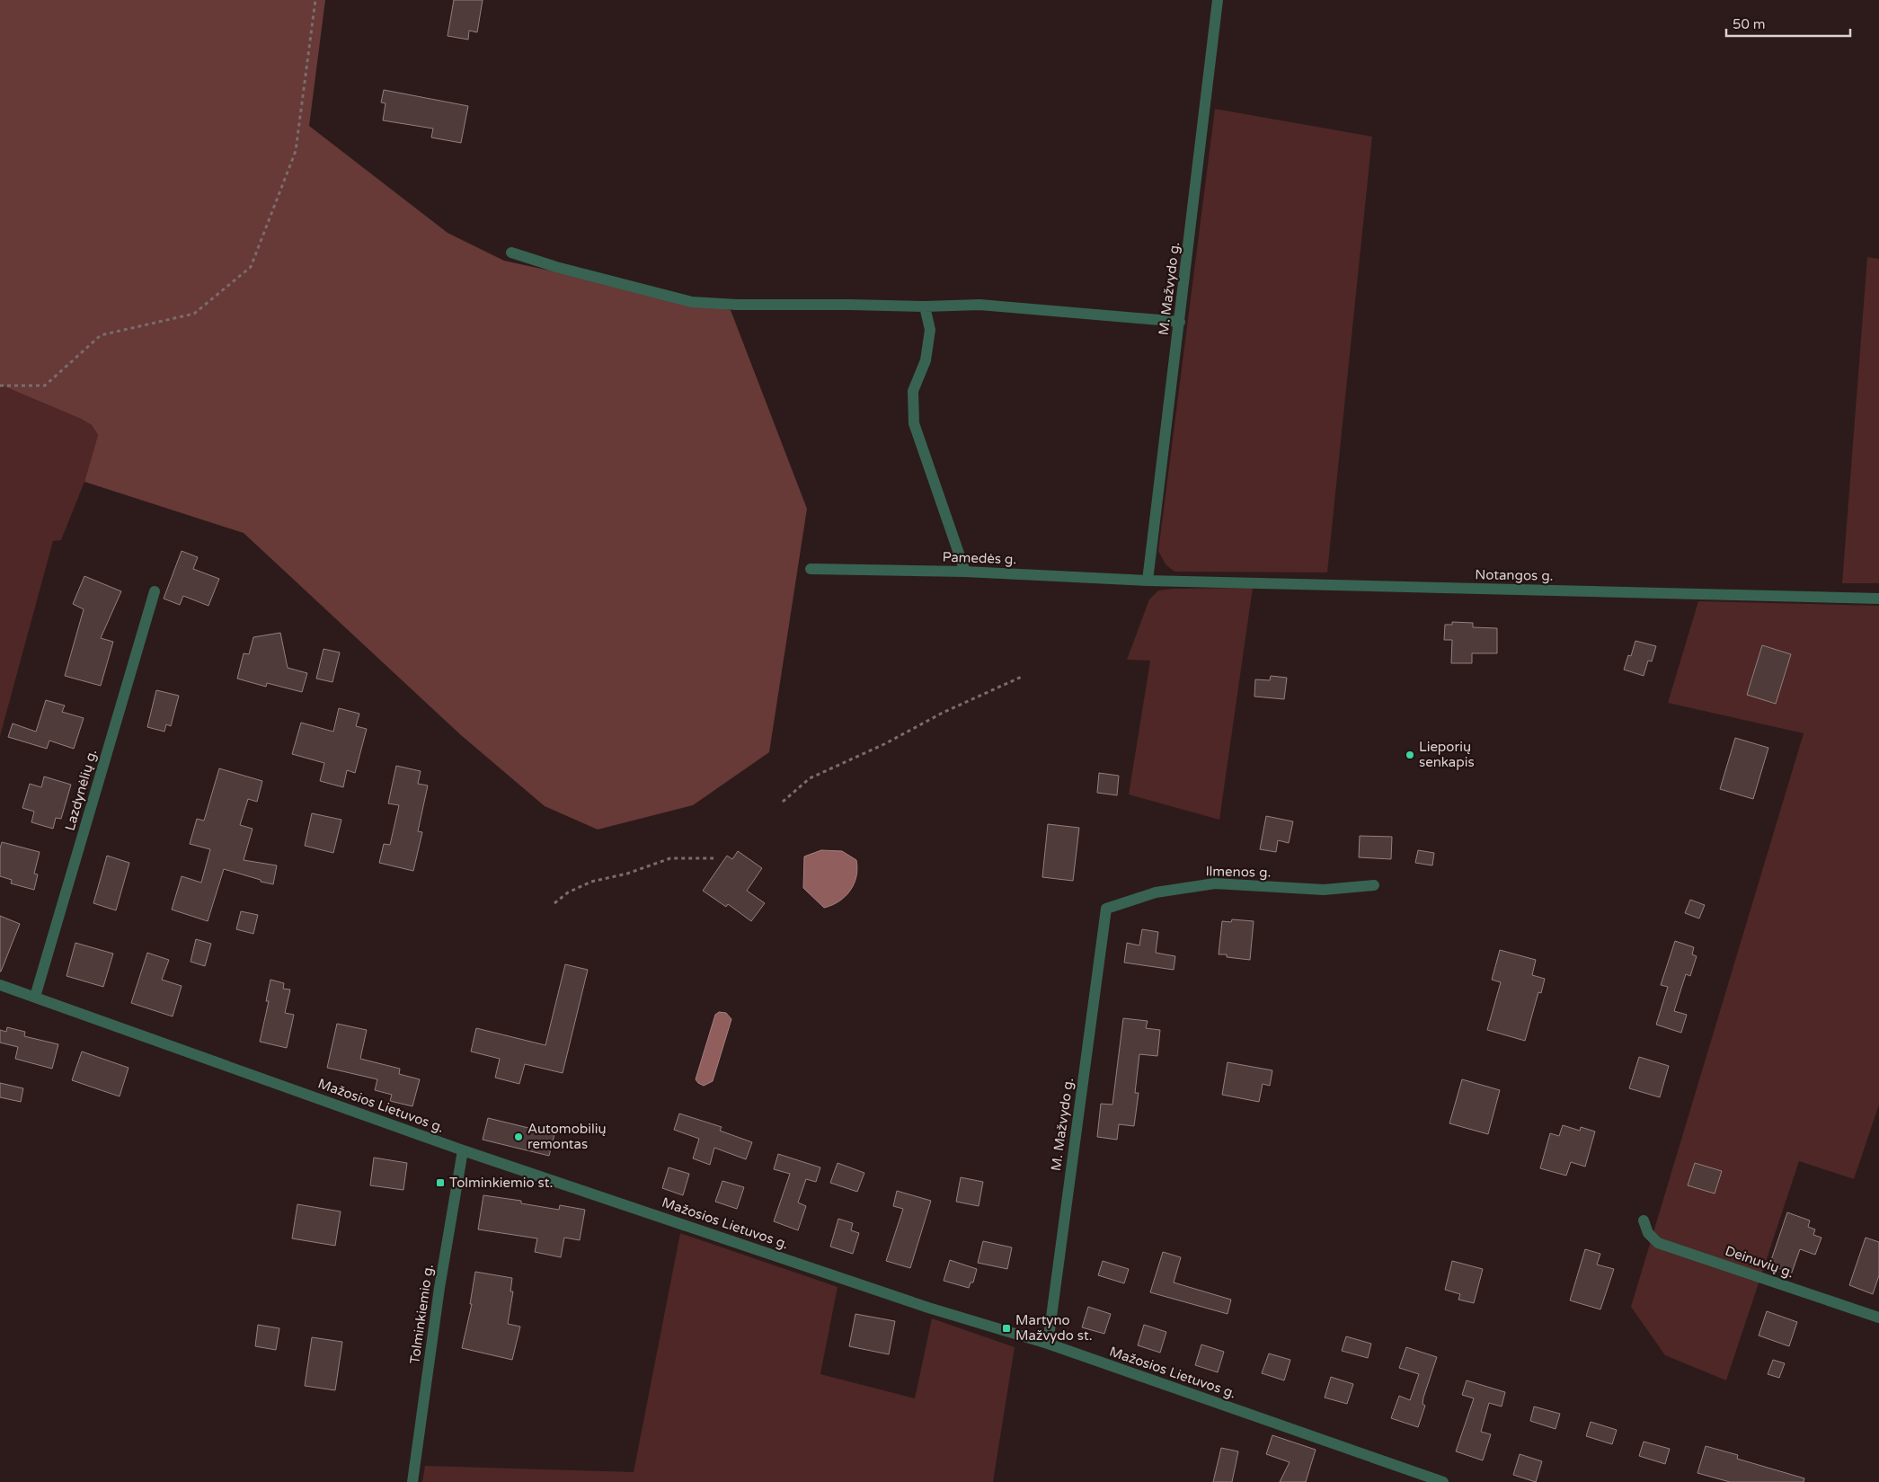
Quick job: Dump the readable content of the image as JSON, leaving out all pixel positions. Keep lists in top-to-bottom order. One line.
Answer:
{"streets":{"street":["M. Mažvydo g.","Pamedės g.","Notangos g.","Lazdynėlių g.","Ilmenos g.","Mažosios Lietuvos g.","Deinuvių g.","Tolminkiemio g."]},"crossings":[["M. Mažvydo g.","Pamedės g."],["M. Mažvydo g.","Notangos g."],["M. Mažvydo g.","Ilmenos g."],["M. Mažvydo g.","Mažosios Lietuvos g."],["Pamedės g.","Notangos g."],["Lazdynėlių g.","Mažosios Lietuvos g."],["Mažosios Lietuvos g.","Tolminkiemio g."]],"places":{"other":["Lieporių senkapis","Automobilių remontas"],"transit":["Tolminkiemio st.","Martyno Mažvydo st."]},"scale_bar":"50 m"}
